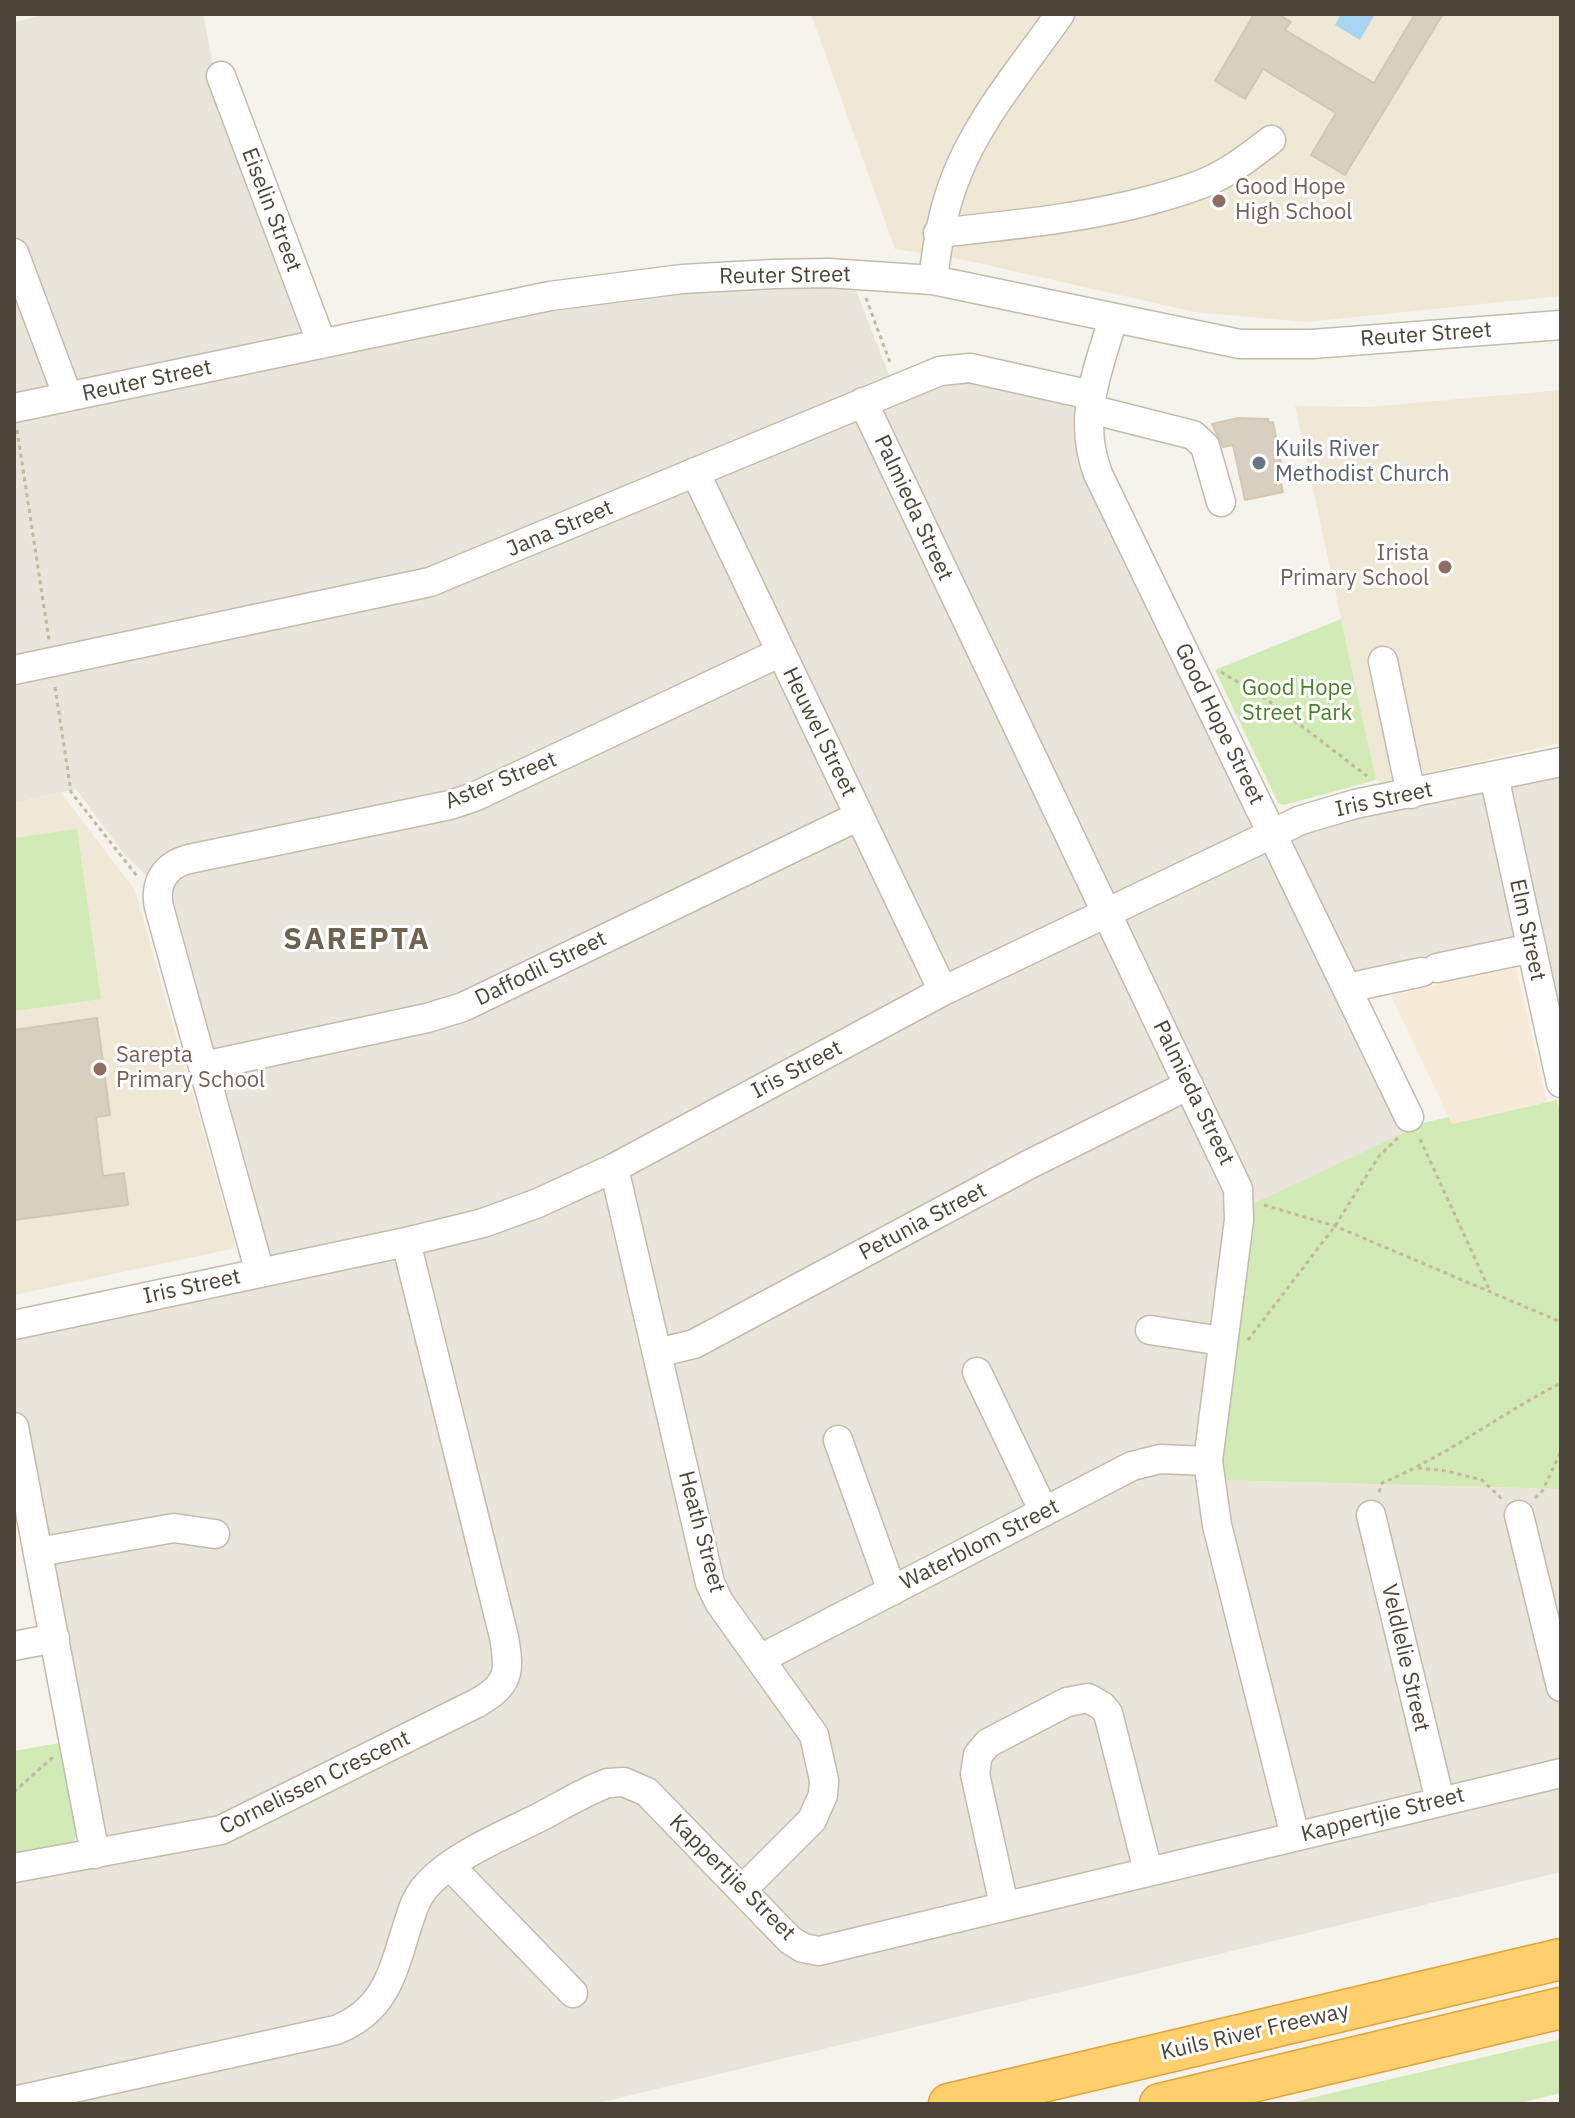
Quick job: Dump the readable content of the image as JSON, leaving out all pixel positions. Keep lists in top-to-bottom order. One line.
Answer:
{"streets":{"highway":["Kuils River Freeway"],"street":["Eiselin Street","Reuter Street","Palmieda Street","Jana Street","Good Hope Street","Heuwel Street","Aster Street","Iris Street","Elm Street","Daffodil Street","Petunia Street","Heath Street","Waterblom Street","Veldlelie Street","Cornelissen Crescent","Kappertjie Street"]},"crossings":[["Eiselin Street","Reuter Street"],["Reuter Street","Good Hope Street"],["Palmieda Street","Jana Street"],["Palmieda Street","Iris Street"],["Palmieda Street","Petunia Street"],["Palmieda Street","Waterblom Street"],["Palmieda Street","Kappertjie Street"],["Jana Street","Good Hope Street"],["Jana Street","Heuwel Street"],["Good Hope Street","Iris Street"],["Heuwel Street","Aster Street"],["Heuwel Street","Iris Street"],["Heuwel Street","Daffodil Street"],["Aster Street","Daffodil Street"],["Iris Street","Elm Street"],["Iris Street","Heath Street"],["Iris Street","Cornelissen Crescent"],["Petunia Street","Heath Street"],["Heath Street","Waterblom Street"],["Heath Street","Kappertjie Street"],["Veldlelie Street","Kappertjie Street"]],"districts":["SAREPTA"],"parks":["Good Hope Street Park"],"places":["Good Hope High School","Kuils River Methodist Church","Irista Primary School","Sarepta Primary School"]}
